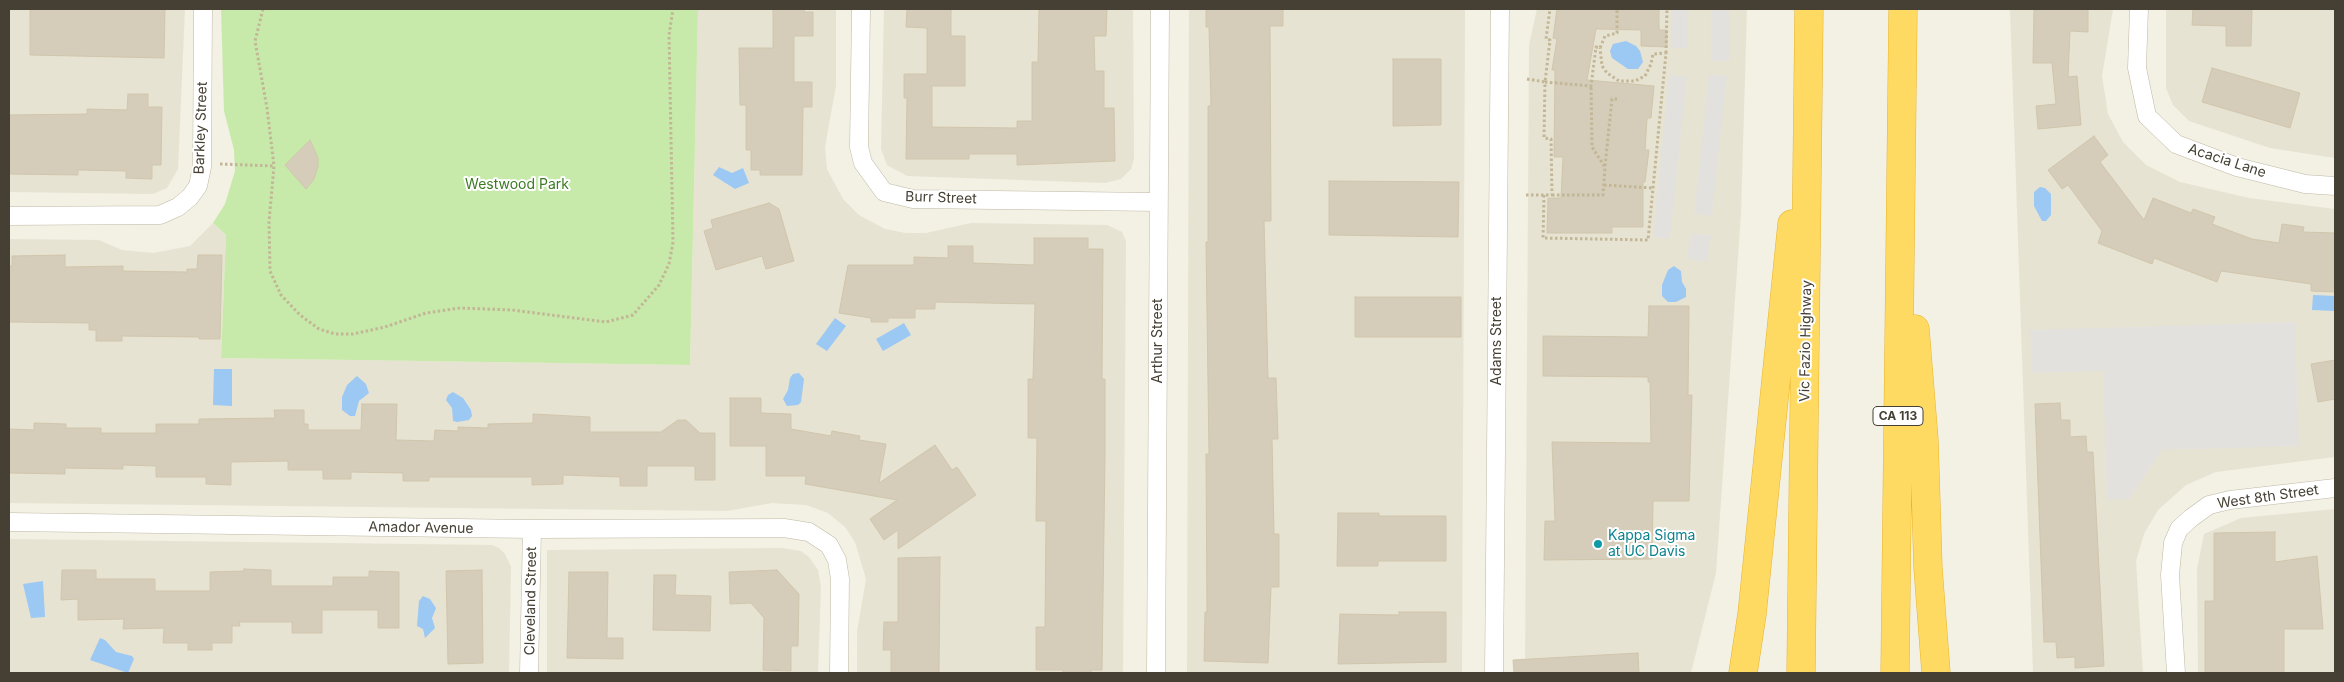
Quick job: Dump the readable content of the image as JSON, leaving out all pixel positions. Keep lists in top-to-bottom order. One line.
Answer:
{"streets":{"highway":["Vic Fazio Highway","CA 113"],"street":["Barkley Street","Acacia Lane","Burr Street","Arthur Street","Adams Street","West 8th Street","Amador Avenue","Cleveland Street"]},"crossings":[["Burr Street","Arthur Street"],["Amador Avenue","Cleveland Street"]],"parks":["Westwood Park"],"places":["Kappa Sigma at UC Davis"]}
